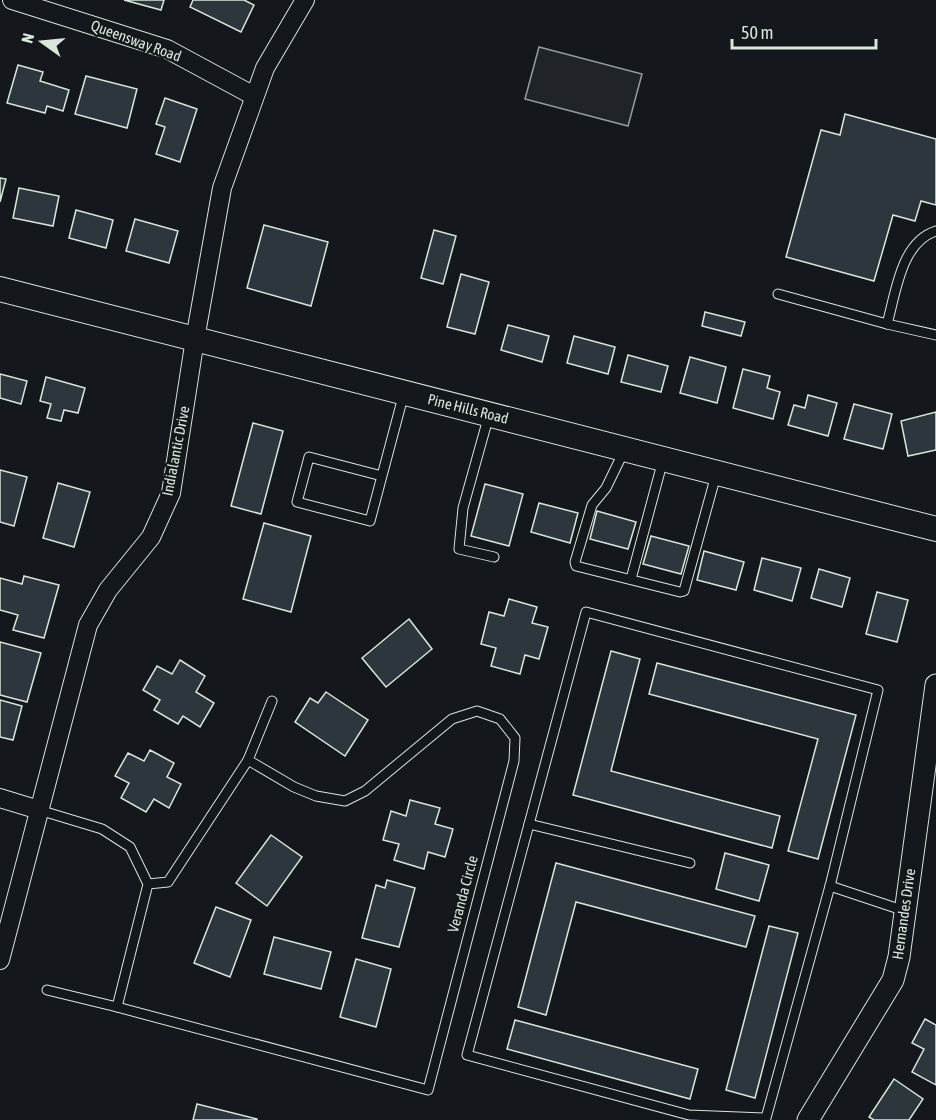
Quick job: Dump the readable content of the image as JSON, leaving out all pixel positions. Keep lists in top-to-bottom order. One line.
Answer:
{"streets":{"main road":["Pine Hills Road"],"street":["Queensway Road","Indialantic Drive","Hernandes Drive"],"lane":["Veranda Circle"]},"crossings":[["Queensway Road","Indialantic Drive"],["Pine Hills Road","Indialantic Drive"]],"scale_bar":"50 m","north":"left"}
